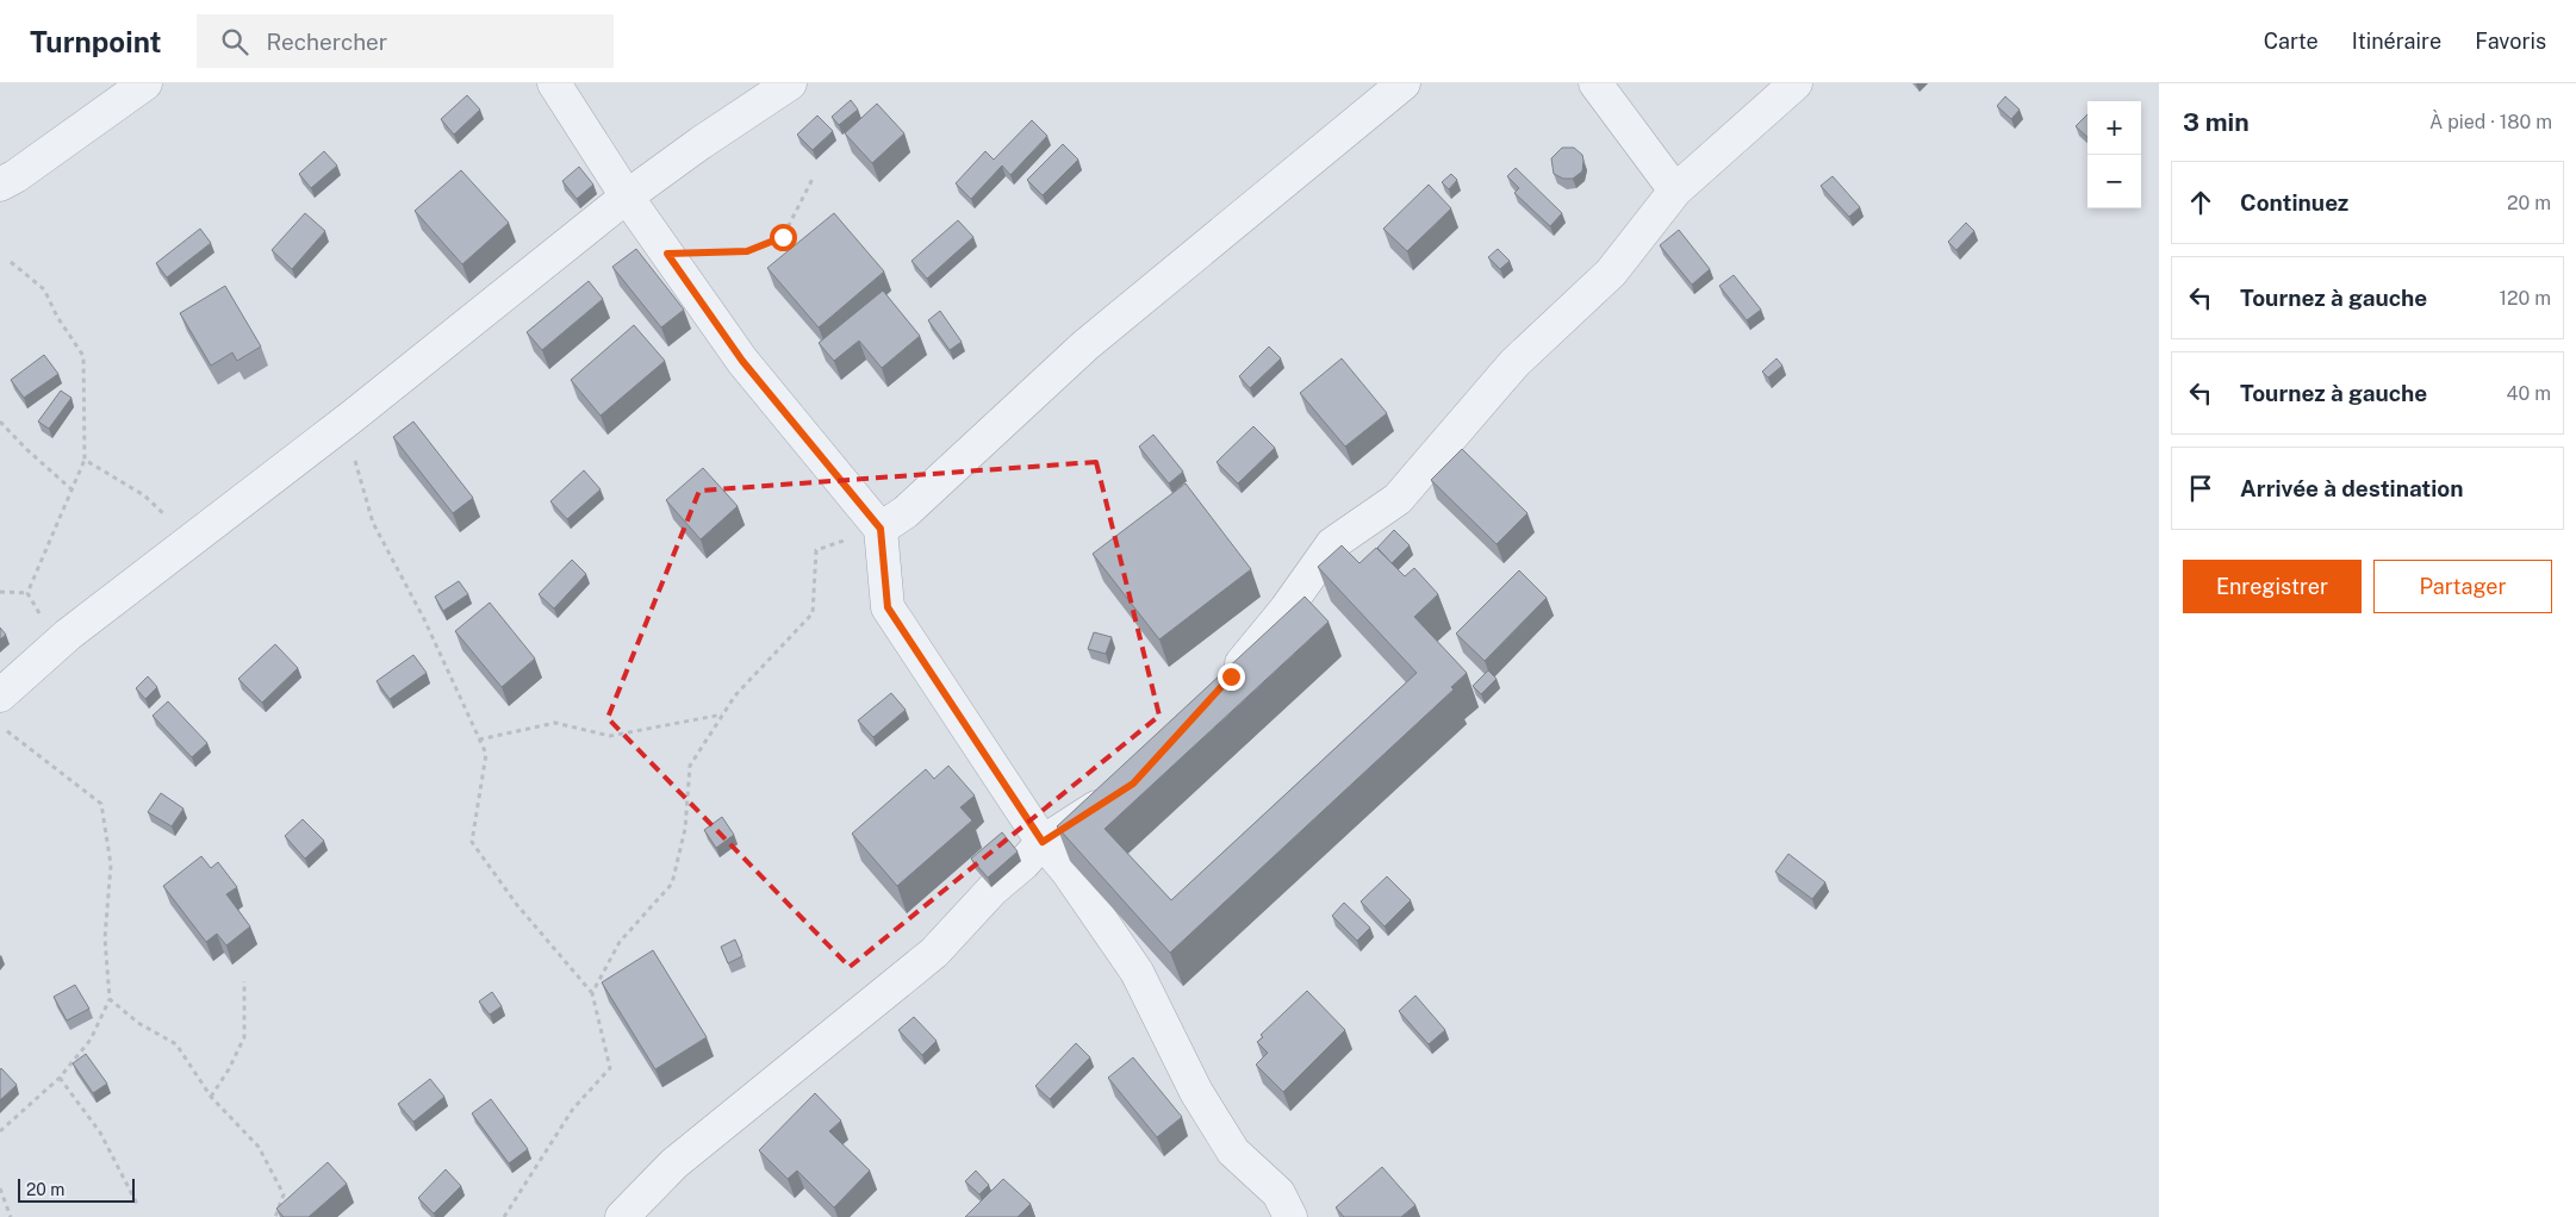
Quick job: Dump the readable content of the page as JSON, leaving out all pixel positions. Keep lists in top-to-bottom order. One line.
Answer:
{"scale_bar":"20 m","page":{"header":"Turnpoint","search":"Rechercher","nav":["Carte","Itinéraire","Favoris"],"heading":["3 min","À pied · 180 m"],"map_buttons":["+","−"],"list":[["Continuez","20 m"],["Tournez à gauche","120 m"],["Tournez à gauche","40 m"],"Arrivée à destination"],"buttons":["Enregistrer","Partager"],"scale":"20 m"}}
